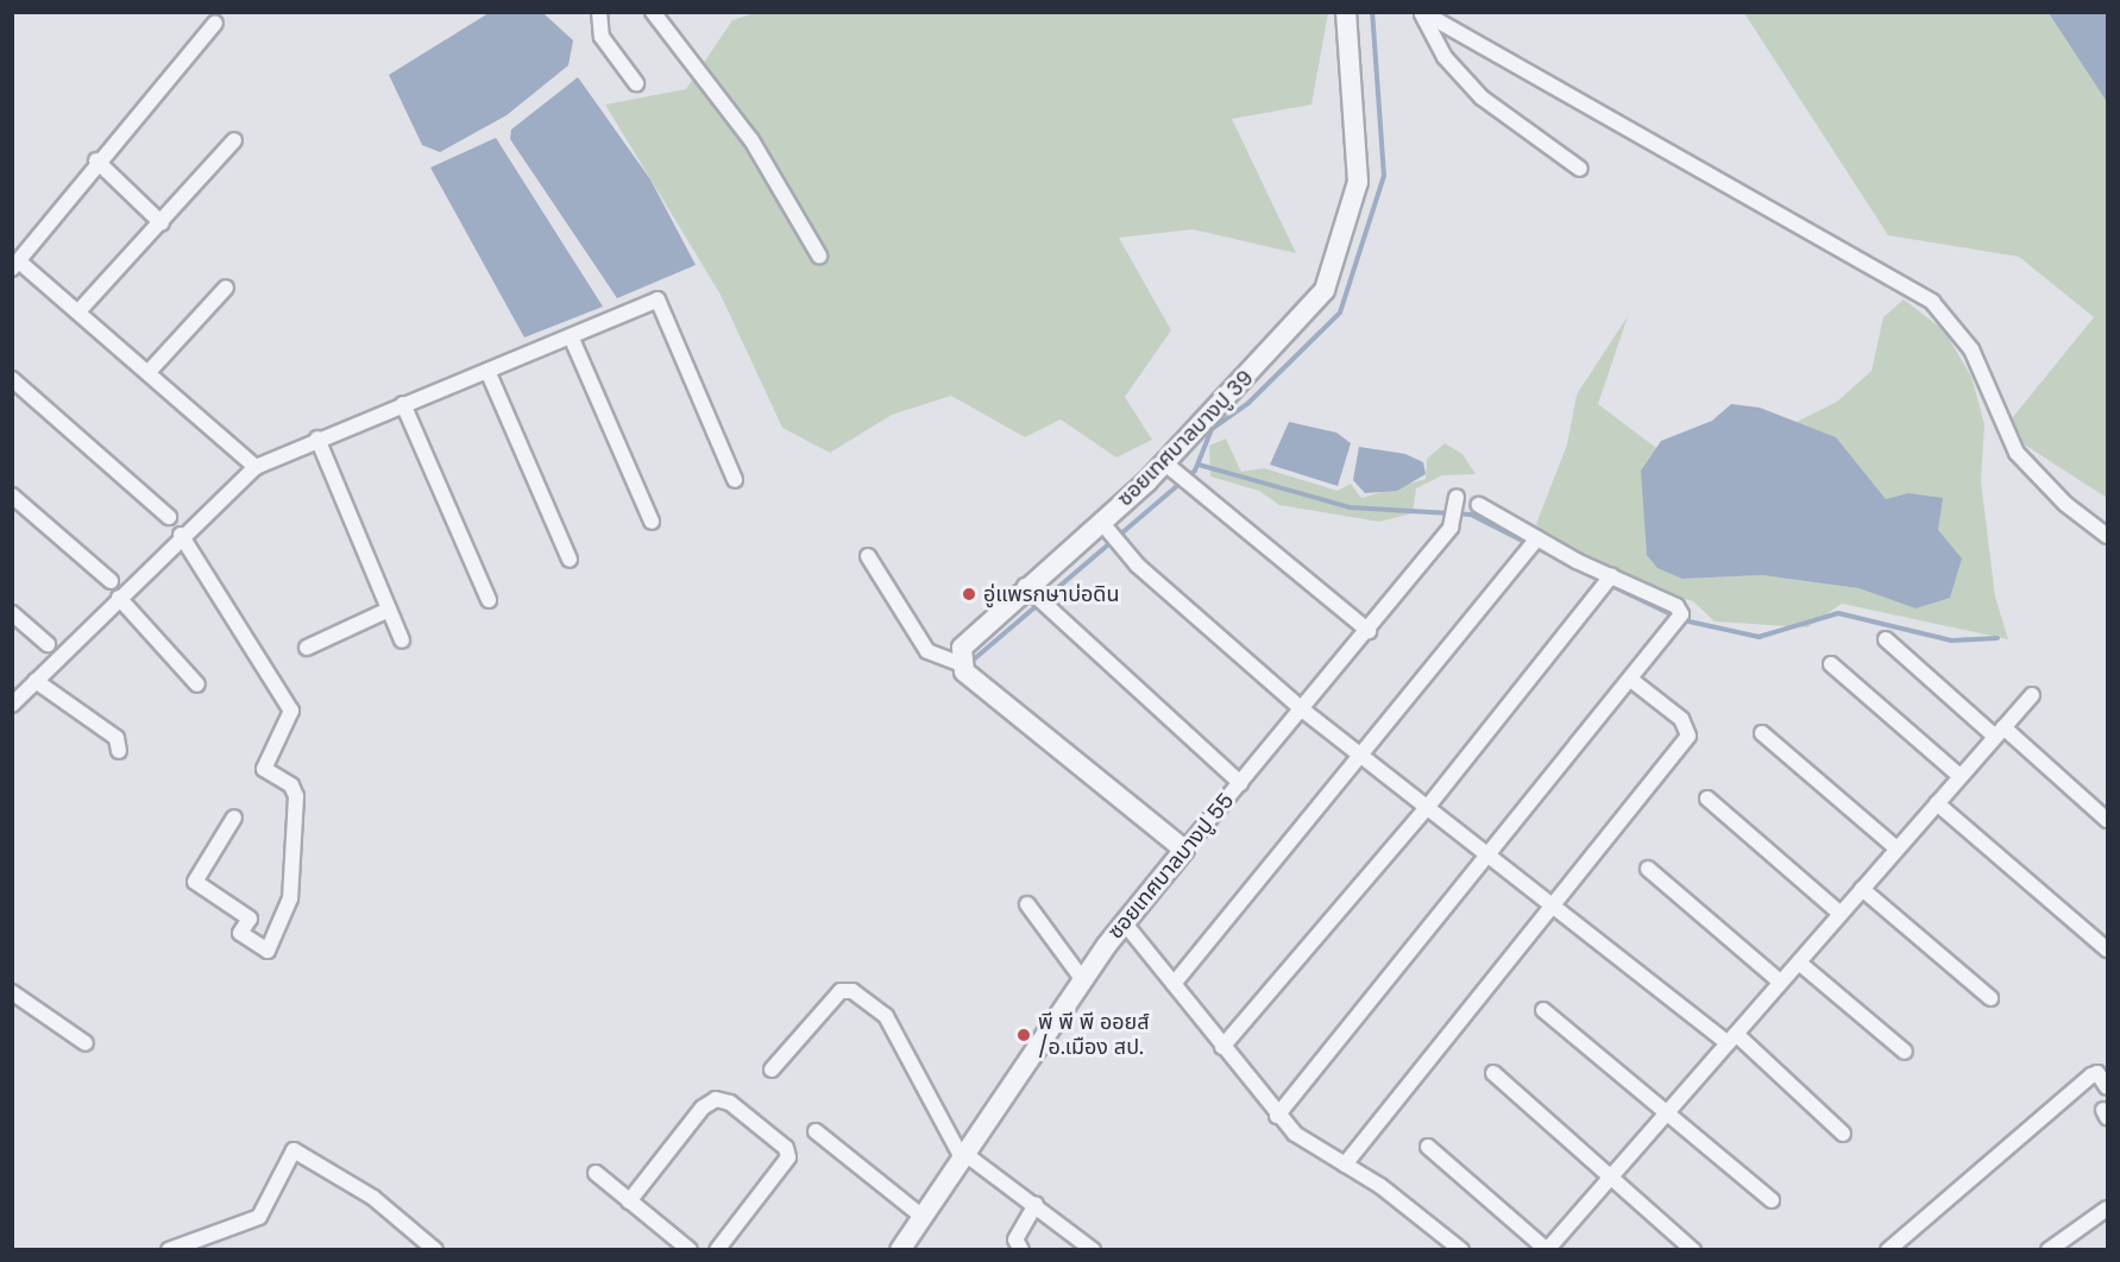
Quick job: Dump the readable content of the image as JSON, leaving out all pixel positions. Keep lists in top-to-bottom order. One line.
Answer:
{"streets":{"street":["ซอยเทศบาลบางปู 39","ซอยเทศบาลบางปู 55"]},"places":["อู่แพรกษาบ่อดิน","พี พี พี ออยส์ /อ.เมือง สป."]}
